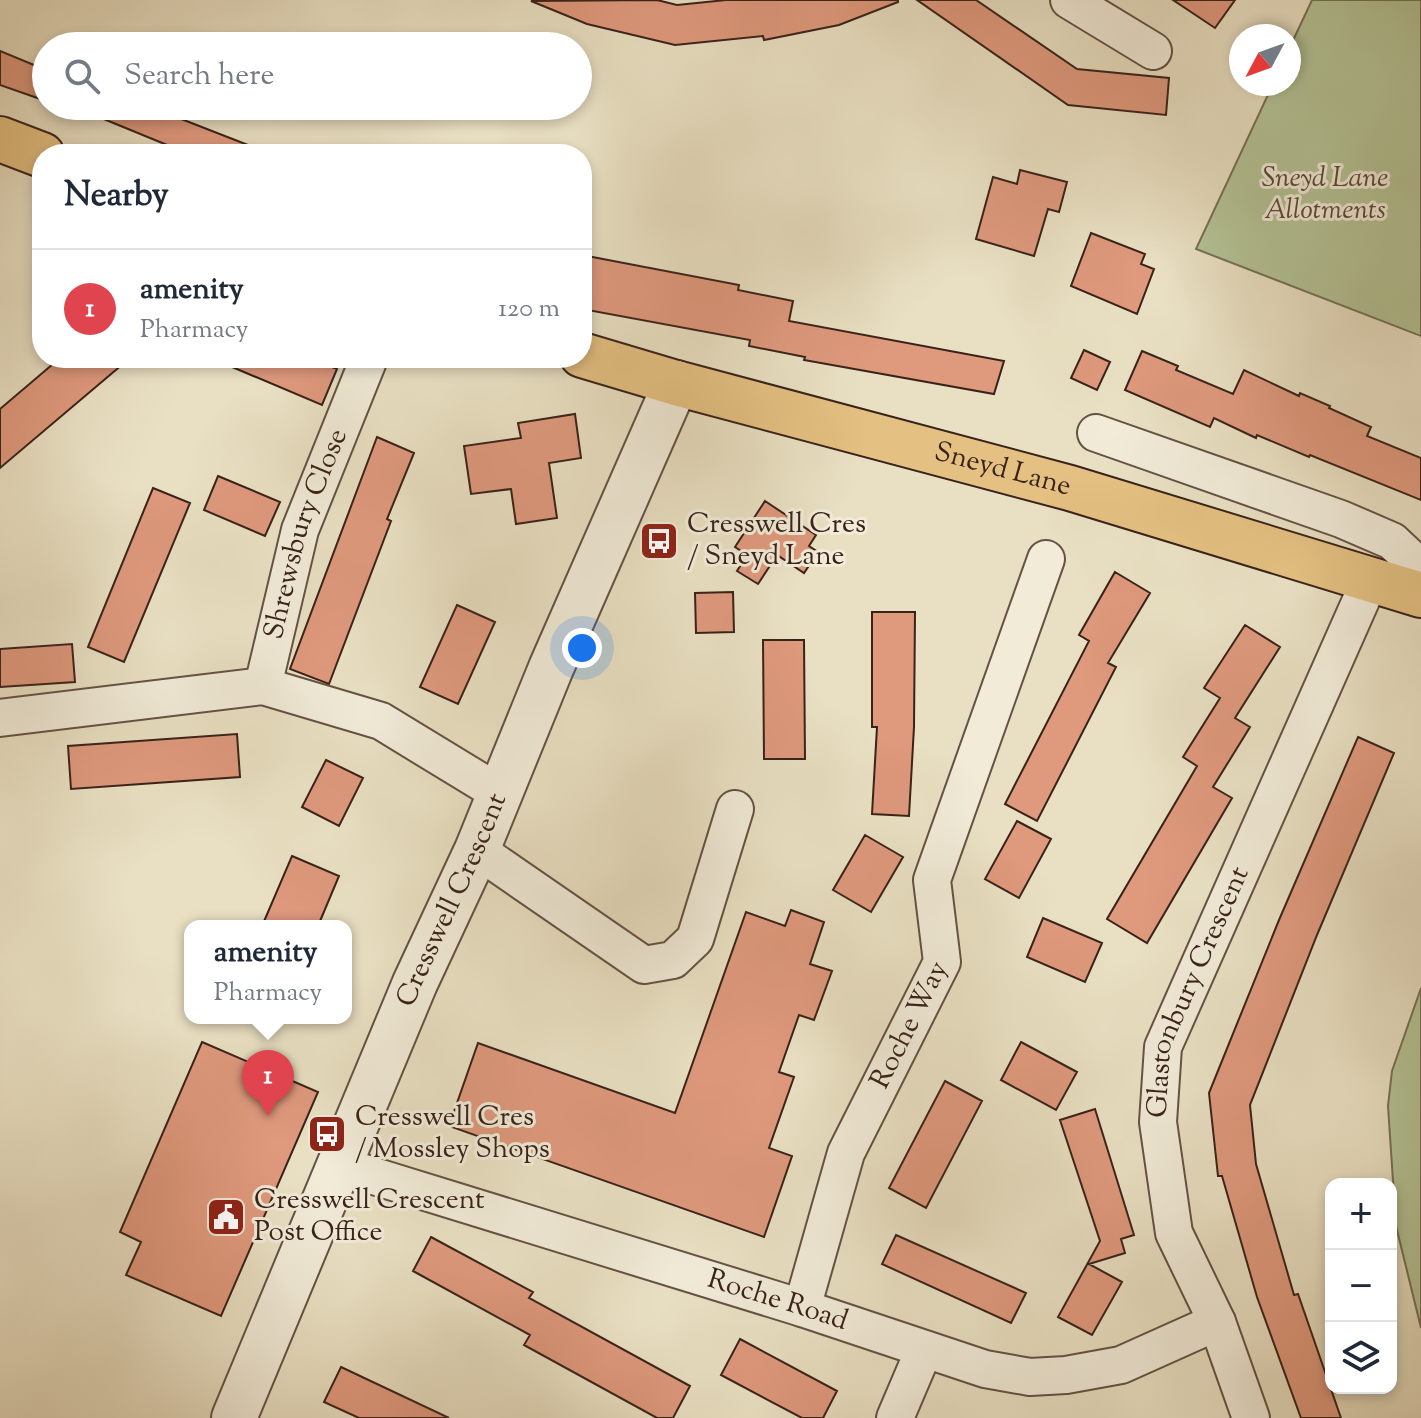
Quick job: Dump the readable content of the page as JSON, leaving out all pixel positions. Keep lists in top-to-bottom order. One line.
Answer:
{"streets":{"main road":["Sneyd Lane"],"street":["Shrewsbury Close","Cresswell Crescent","Glastonbury Crescent","Roche Way","Roche Road"]},"crossings":[["Sneyd Lane","Cresswell Crescent"],["Sneyd Lane","Glastonbury Crescent"],["Cresswell Crescent","Roche Road"],["Glastonbury Crescent","Roche Road"],["Roche Way","Roche Road"]],"parks":["Sneyd Lane Allotments"],"places":{"bus stop":["Cresswell Cres / Sneyd Lane","Cresswell Cres / Mossley Shops"],"public building":["Cresswell Crescent Post Office"]},"north":"bottom left","page":{"search":"Search here","heading":"Nearby","list":[{"mark":"1","name":"amenity","note":"Pharmacy","value":"120 m"}],"popup":["amenity","Pharmacy"],"pins":"1","map_buttons":["+","−"]}}
